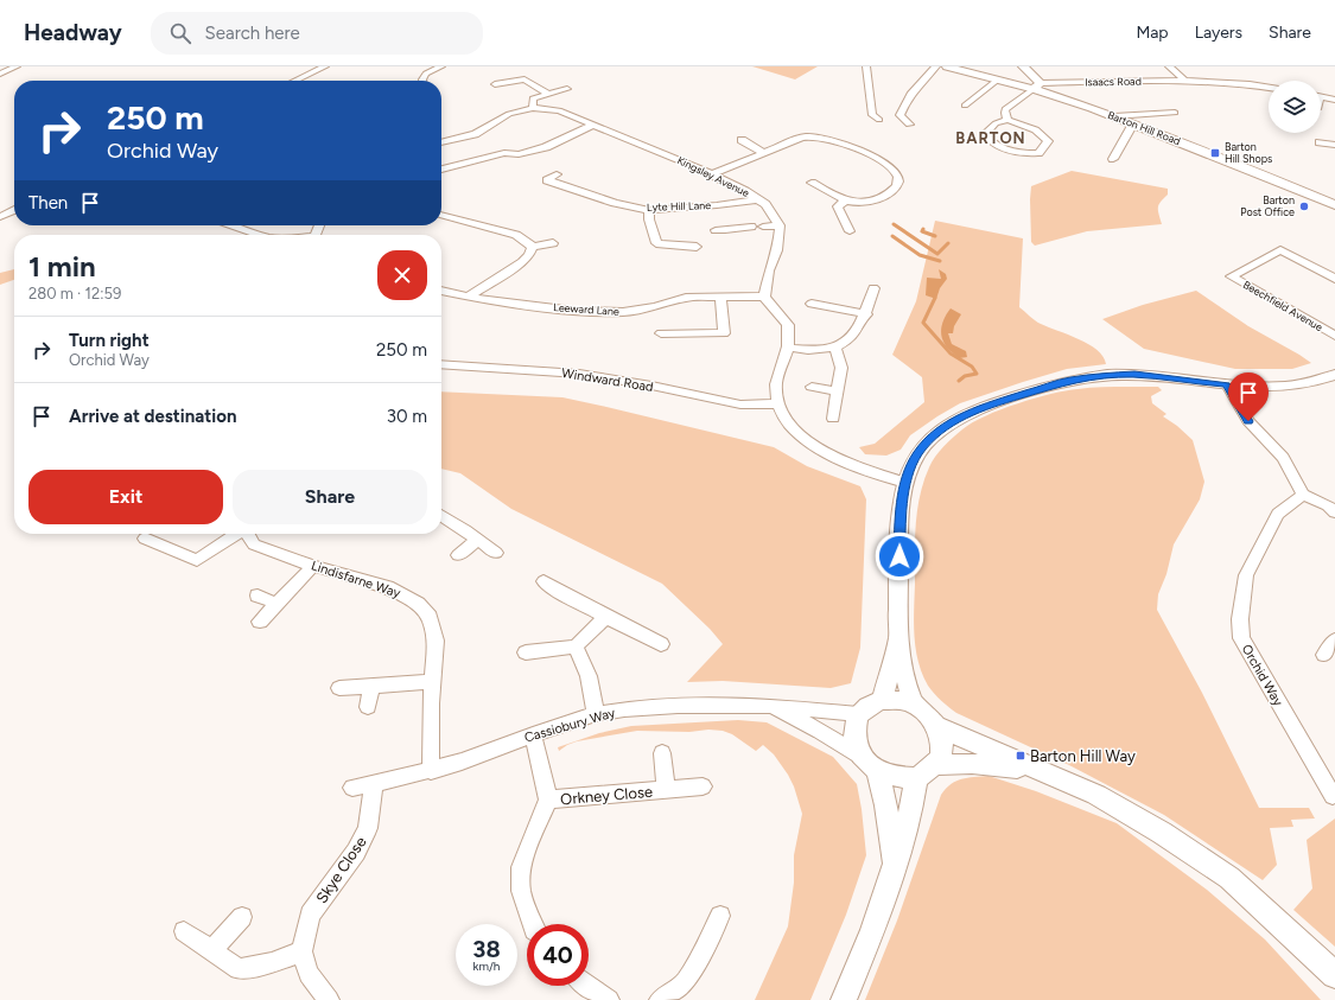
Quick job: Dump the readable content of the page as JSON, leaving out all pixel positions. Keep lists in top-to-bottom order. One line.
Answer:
{"streets":{"street":["Isaacs Road","Barton Hill Road","Kingsley Avenue","Lyte Hill Lane","Beechfield Avenue","Leeward Lane","Windward Road","Lindisfarne Way","Orchid Way","Cassiobury Way","Orkney Close","Skye Close"]},"crossings":[["Isaacs Road","Barton Hill Road"],["Kingsley Avenue","Lyte Hill Lane"],["Lindisfarne Way","Cassiobury Way"],["Cassiobury Way","Orkney Close"]],"districts":["BARTON"],"places":{"transit":["Barton Hill Shops","Barton Hill Way"],"other":["Barton Post Office"]},"page":{"header":"Headway","search":"Search here","nav":["Map","Layers","Share"],"turn":["250 m","Orchid Way"],"then":"Then","heading":["1 min","280 m · 12:59"],"list":[{"name":"Turn right","note":"Orchid Way","value":"250 m"},{"name":"Arrive at destination","value":"30 m"}],"buttons":["Exit","Share"],"speed":"38 km/h","limit":"40"}}
